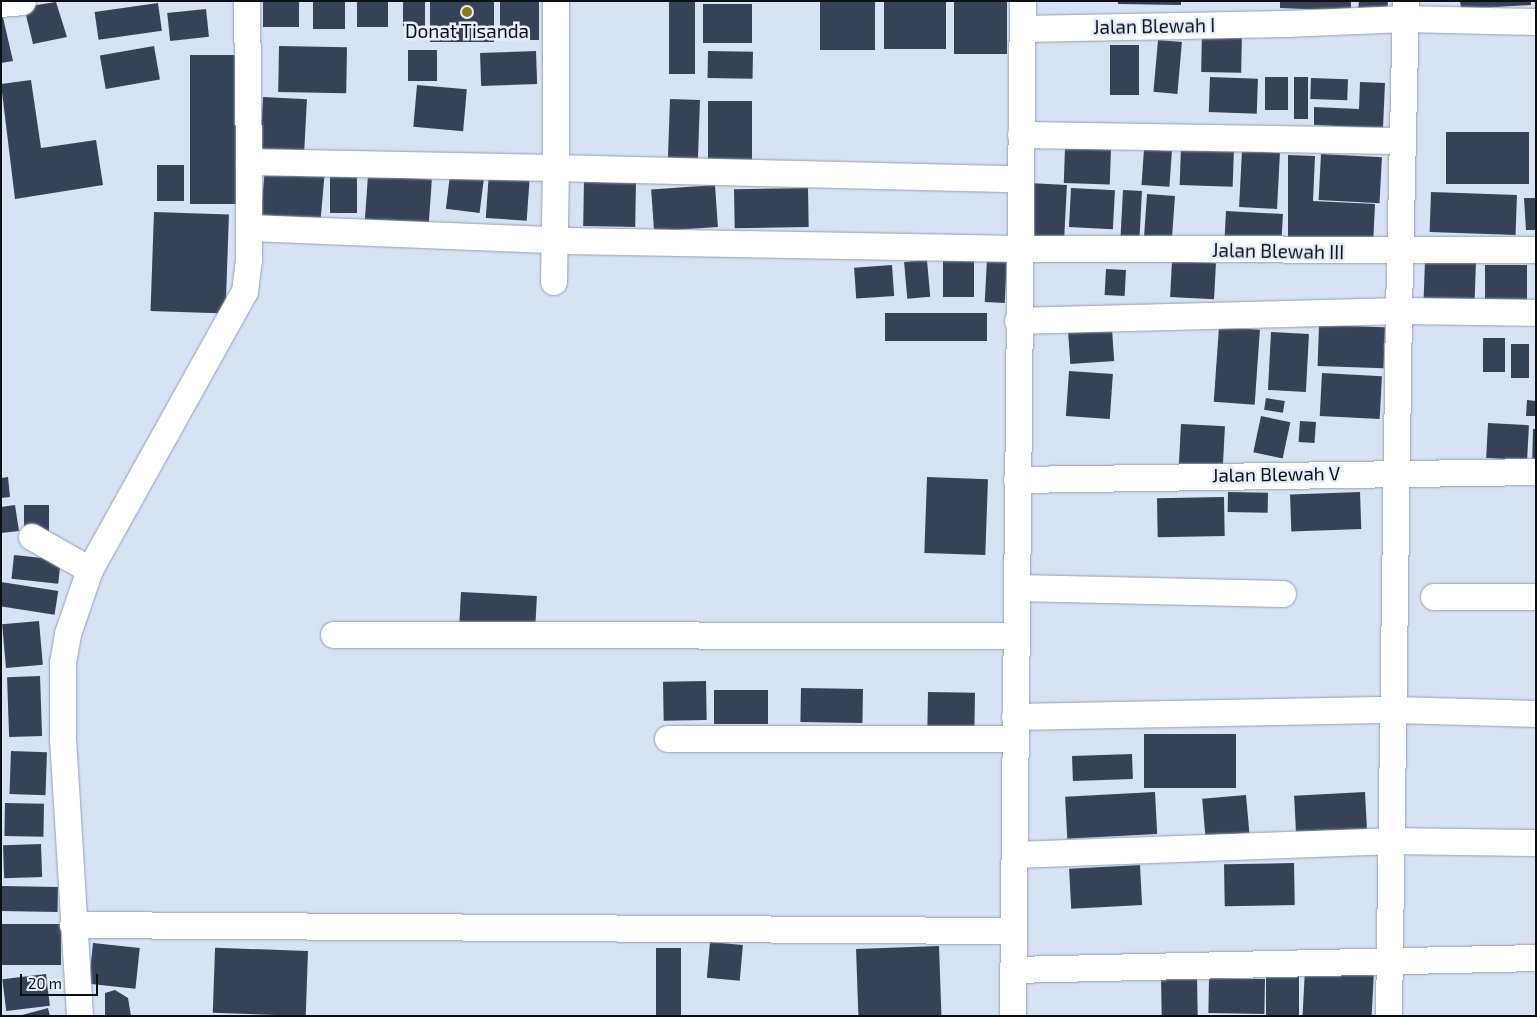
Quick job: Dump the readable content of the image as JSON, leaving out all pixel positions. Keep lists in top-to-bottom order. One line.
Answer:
{"streets":{"street":["Jalan Blewah I","Jalan Blewah III","Jalan Blewah V"]},"places":["Donat Tisanda"],"scale_bar":"20 m"}
